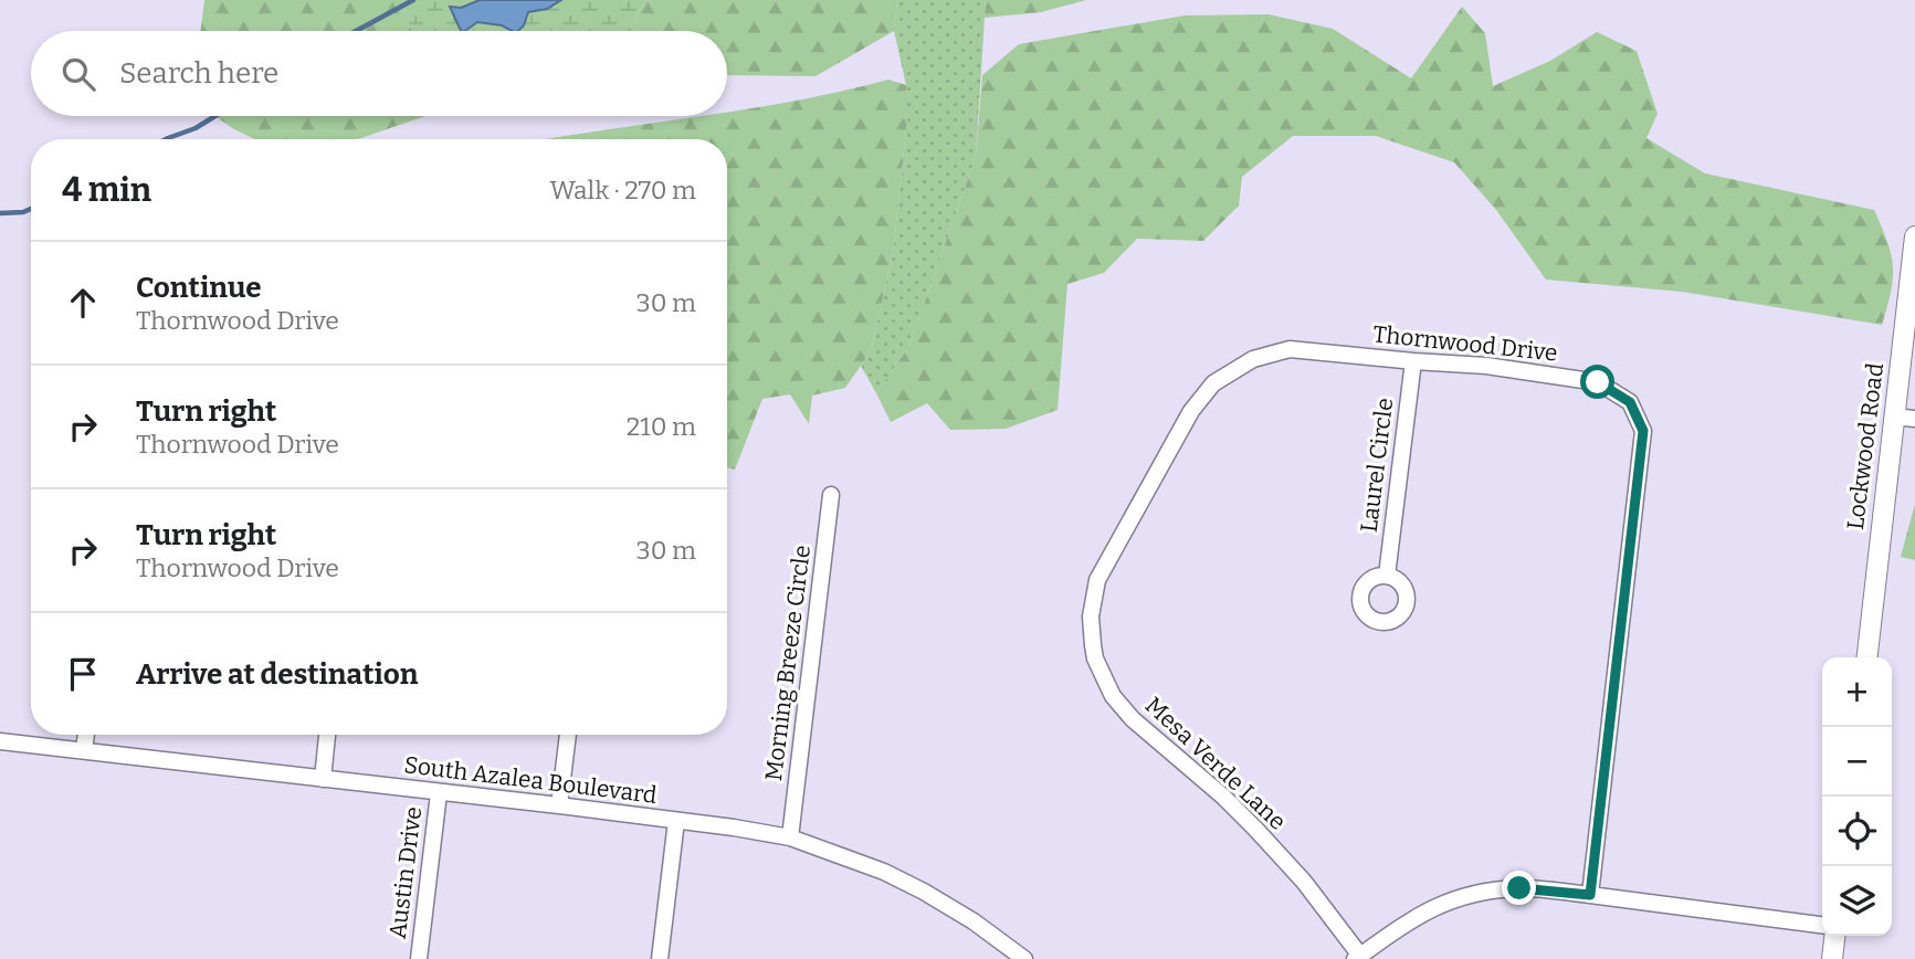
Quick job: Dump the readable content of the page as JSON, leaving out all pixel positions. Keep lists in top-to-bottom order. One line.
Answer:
{"streets":{"street":["Thornwood Drive","Lockwood Road","Laurel Circle","Morning Breeze Circle","Mesa Verde Lane","South Azalea Boulevard","Austin Drive"]},"crossings":[["Thornwood Drive","Laurel Circle"],["Thornwood Drive","Mesa Verde Lane"],["Morning Breeze Circle","South Azalea Boulevard"],["South Azalea Boulevard","Austin Drive"]],"page":{"search":"Search here","heading":["4 min","Walk · 270 m"],"list":[["Continue","Thornwood Drive","30 m"],["Turn right","Thornwood Drive","210 m"],["Turn right","Thornwood Drive","30 m"],"Arrive at destination"],"map_buttons":["+","−"]}}
